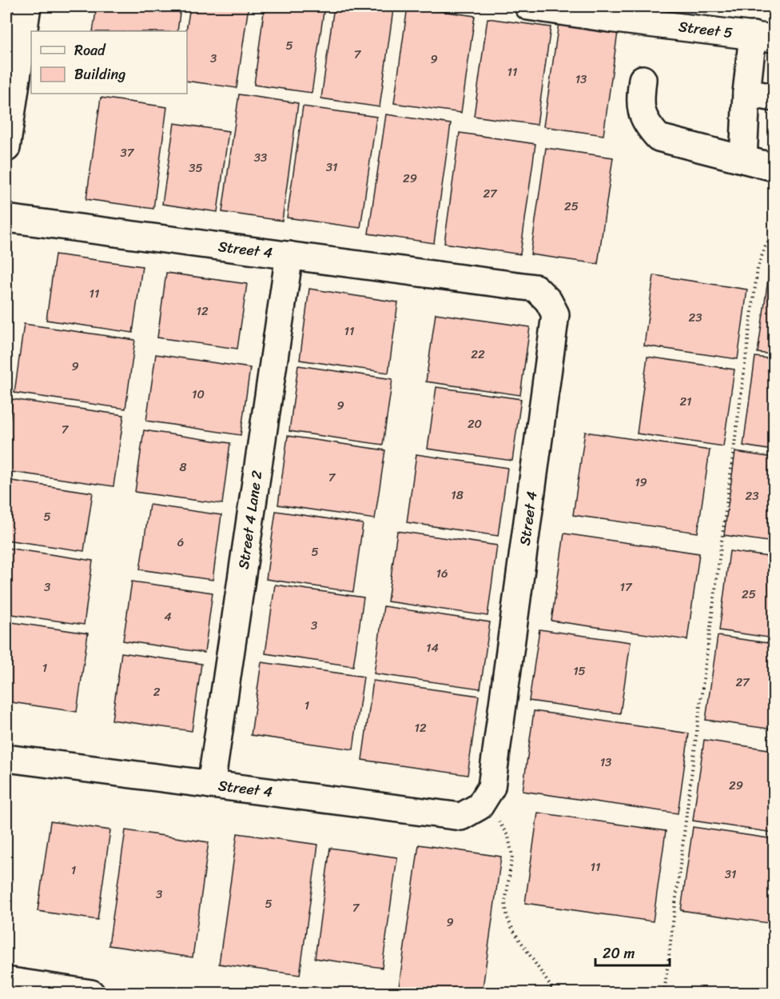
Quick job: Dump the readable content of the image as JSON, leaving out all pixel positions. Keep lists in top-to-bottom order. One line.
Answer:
{"streets":{"street":["Street 5","Street 4","Street 4 Lane 2"]},"crossings":[["Street 4","Street 4 Lane 2"]],"house_numbers":["5","7","3","9","11","13","37","33","31","35","29","27","25","11","12","23","11","22","9","10","21","9","20","7","8","7","19","18","23","5","6","5","16","3","17","25","4","3","14","1","15","27","2","1","12","13","29","11","1","31","3","5","7","9"],"legend":["Road","Building"],"scale_bar":"20 m"}
